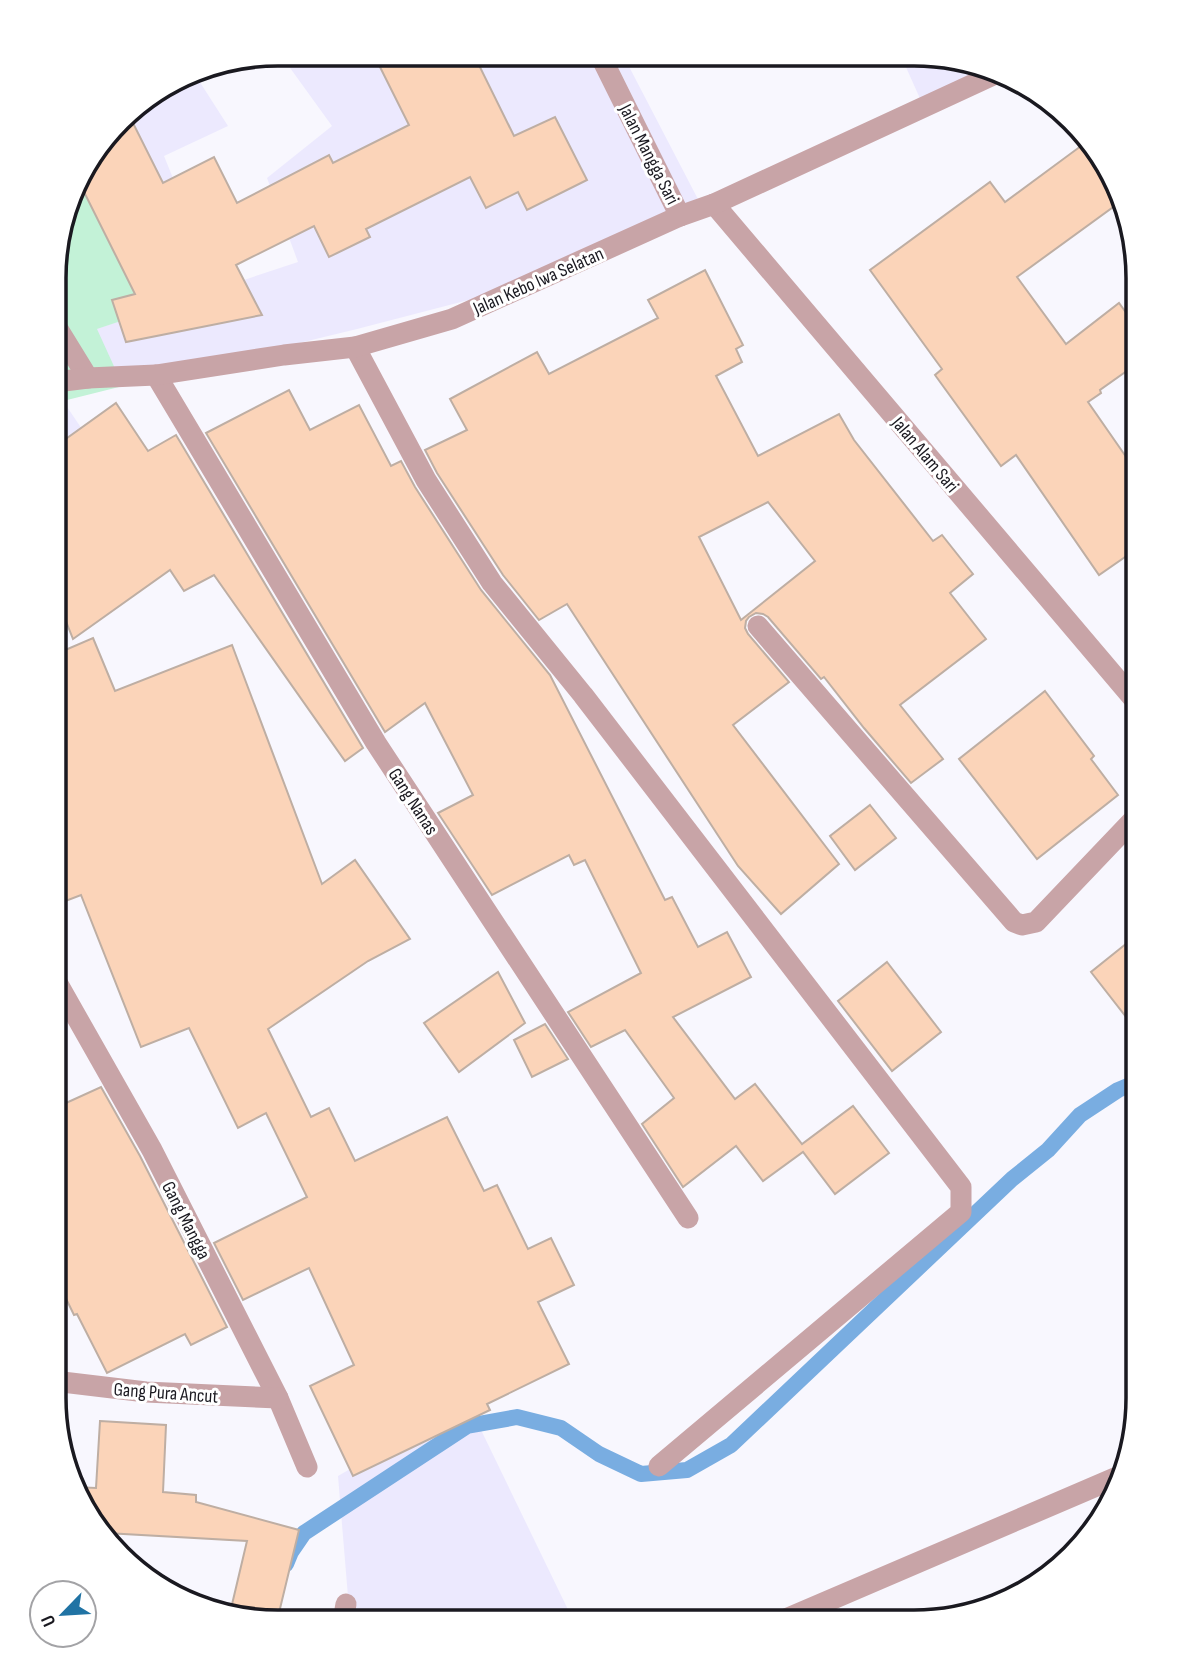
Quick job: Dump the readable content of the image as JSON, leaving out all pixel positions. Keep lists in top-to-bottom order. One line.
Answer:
{"streets":{"street":["Jalan Mangga Sari","Jalan Kebo Iwa Selatan","Jalan Alam Sari","Gang Nanas","Gang Mangga","Gang Pura Ancut"]},"crossings":[["Jalan Mangga Sari","Jalan Kebo Iwa Selatan"],["Jalan Kebo Iwa Selatan","Jalan Alam Sari"],["Jalan Kebo Iwa Selatan","Gang Nanas"],["Gang Mangga","Gang Pura Ancut"]],"north":"bottom left"}
